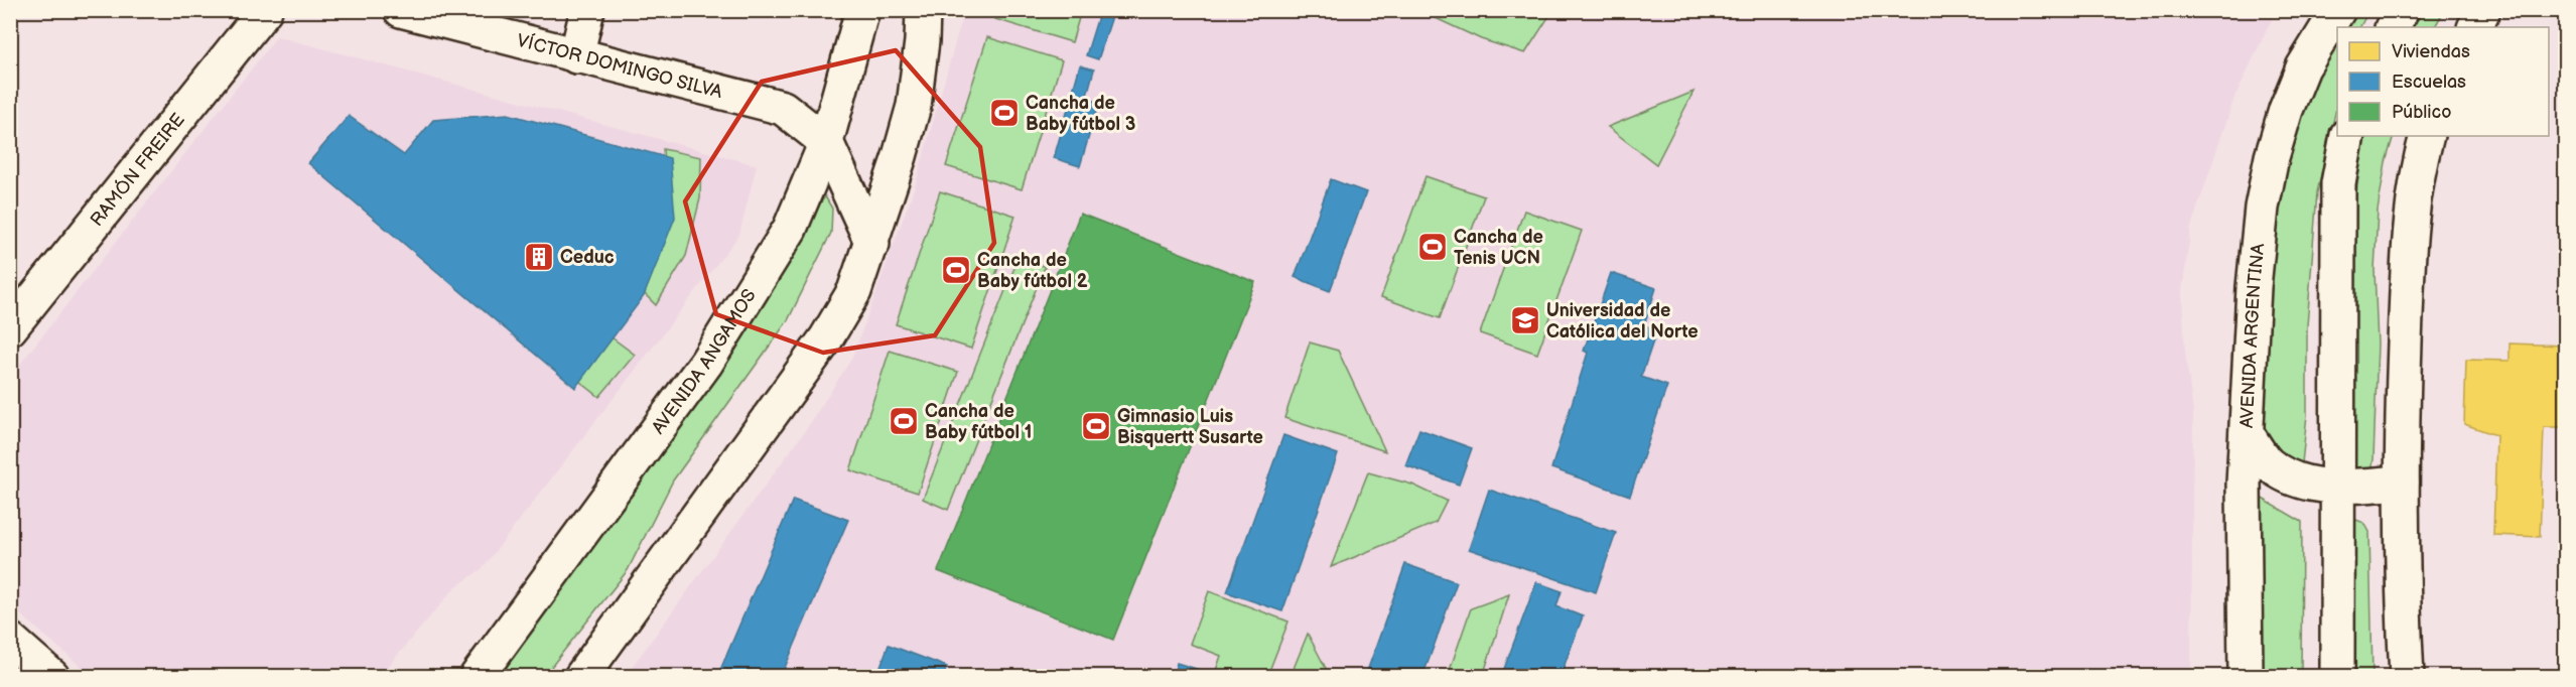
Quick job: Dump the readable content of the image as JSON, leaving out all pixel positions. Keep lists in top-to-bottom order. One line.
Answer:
{"streets":{"main road":["VÍCTOR DOMINGO SILVA","RAMÓN FREIRE","AVENIDA ARGENTINA","AVENIDA ANGAMOS"]},"crossings":[["VÍCTOR DOMINGO SILVA","AVENIDA ANGAMOS"]],"places":{"sports":["Cancha de Baby fútbol 3","Cancha de Tenis UCN","Cancha de Baby fútbol 2","Cancha de Baby fútbol 1","Gimnasio Luis Bisquertt Susarte"],"building":["Ceduc"],"school or university":["Universidad de Católica del Norte"]},"legend":["Viviendas","Escuelas","Público"]}
